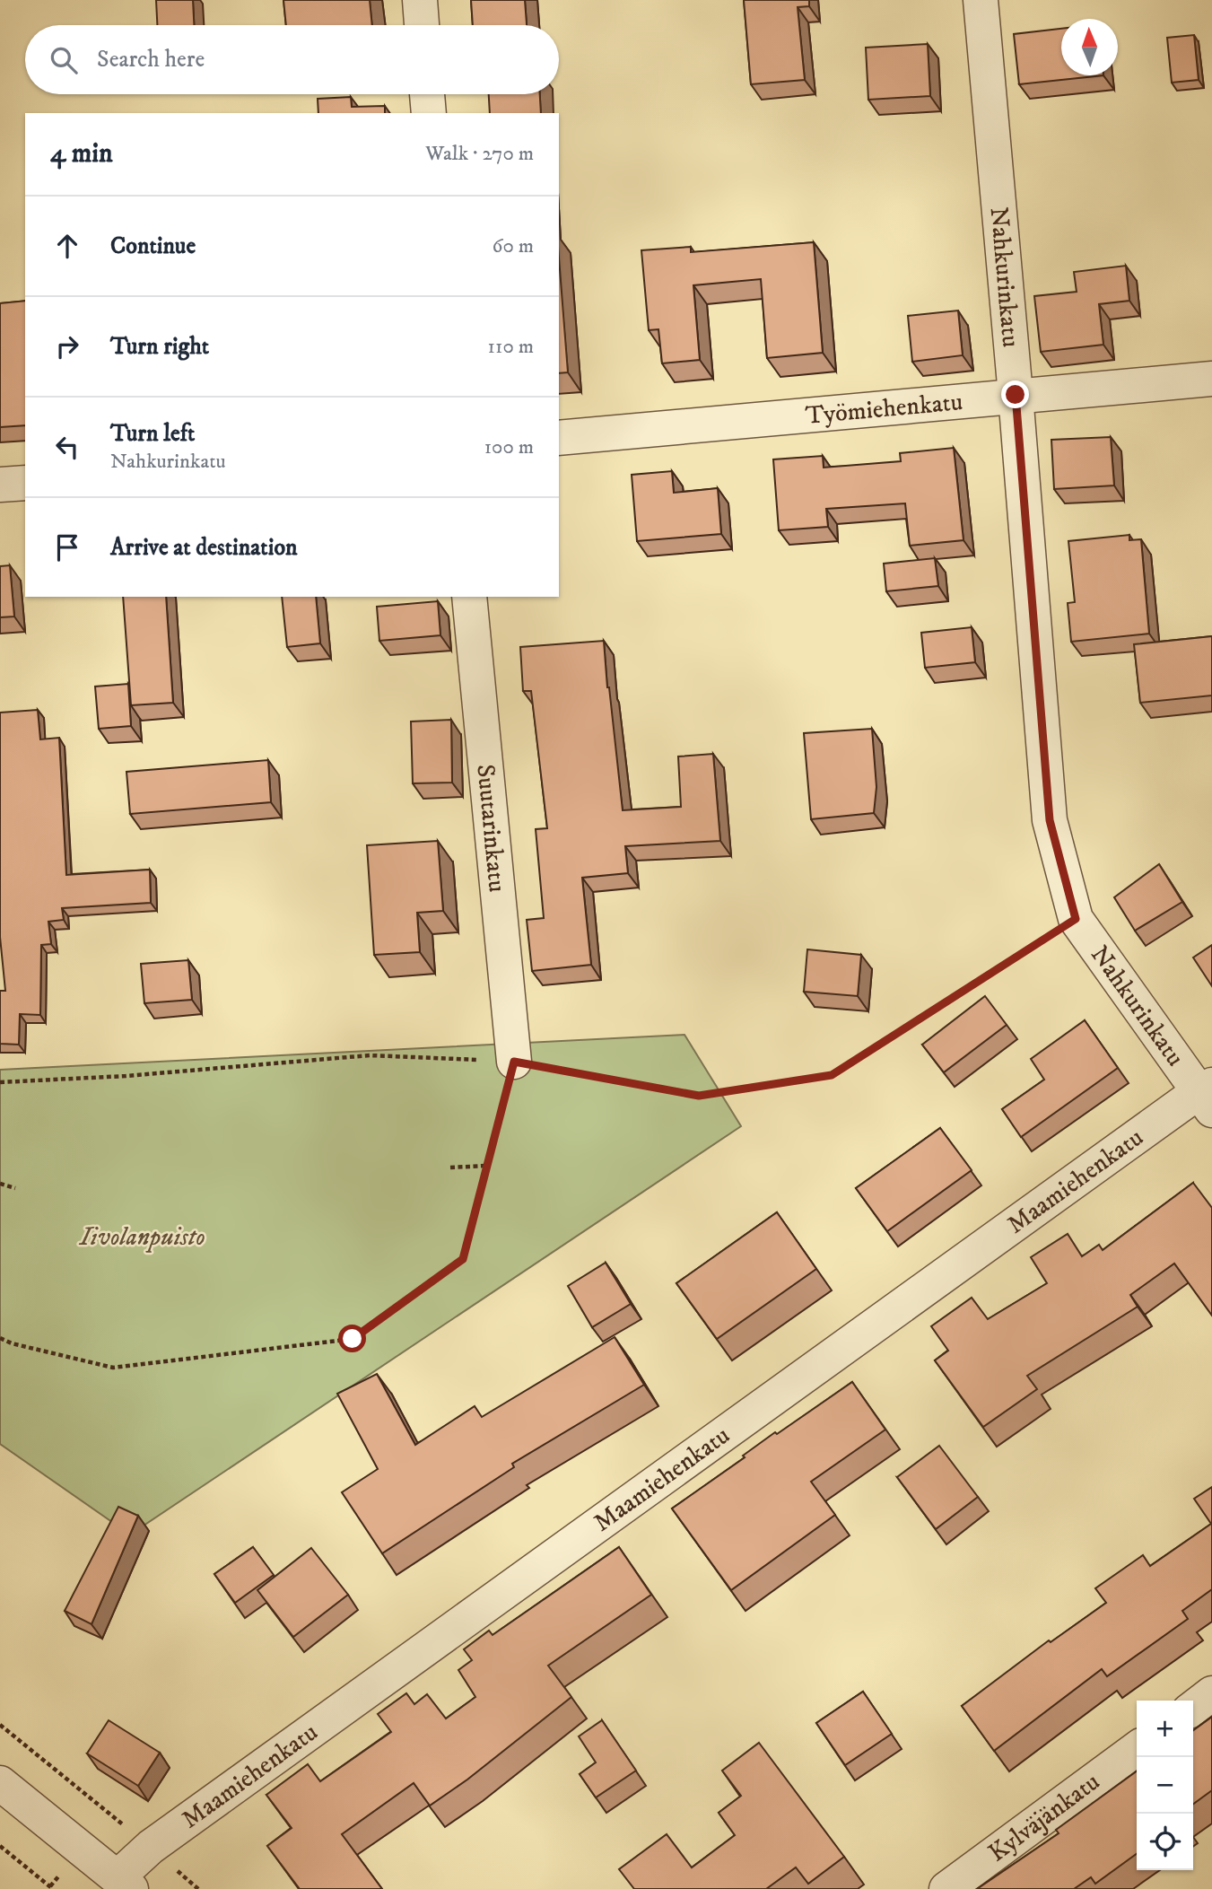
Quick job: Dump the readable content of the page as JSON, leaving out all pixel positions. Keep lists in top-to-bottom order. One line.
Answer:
{"streets":{"street":["Nahkurinkatu","Työmiehenkatu","Suutarinkatu","Maamiehenkatu","Kylväjänkatu"]},"crossings":[["Nahkurinkatu","Työmiehenkatu"],["Nahkurinkatu","Maamiehenkatu"]],"parks":["Iivolanpuisto"],"north":"top","page":{"search":"Search here","heading":["4 min","Walk · 270 m"],"list":[["Continue","60 m"],["Turn right","110 m"],["Turn left","Nahkurinkatu","100 m"],"Arrive at destination"],"map_buttons":["+","−"]}}
